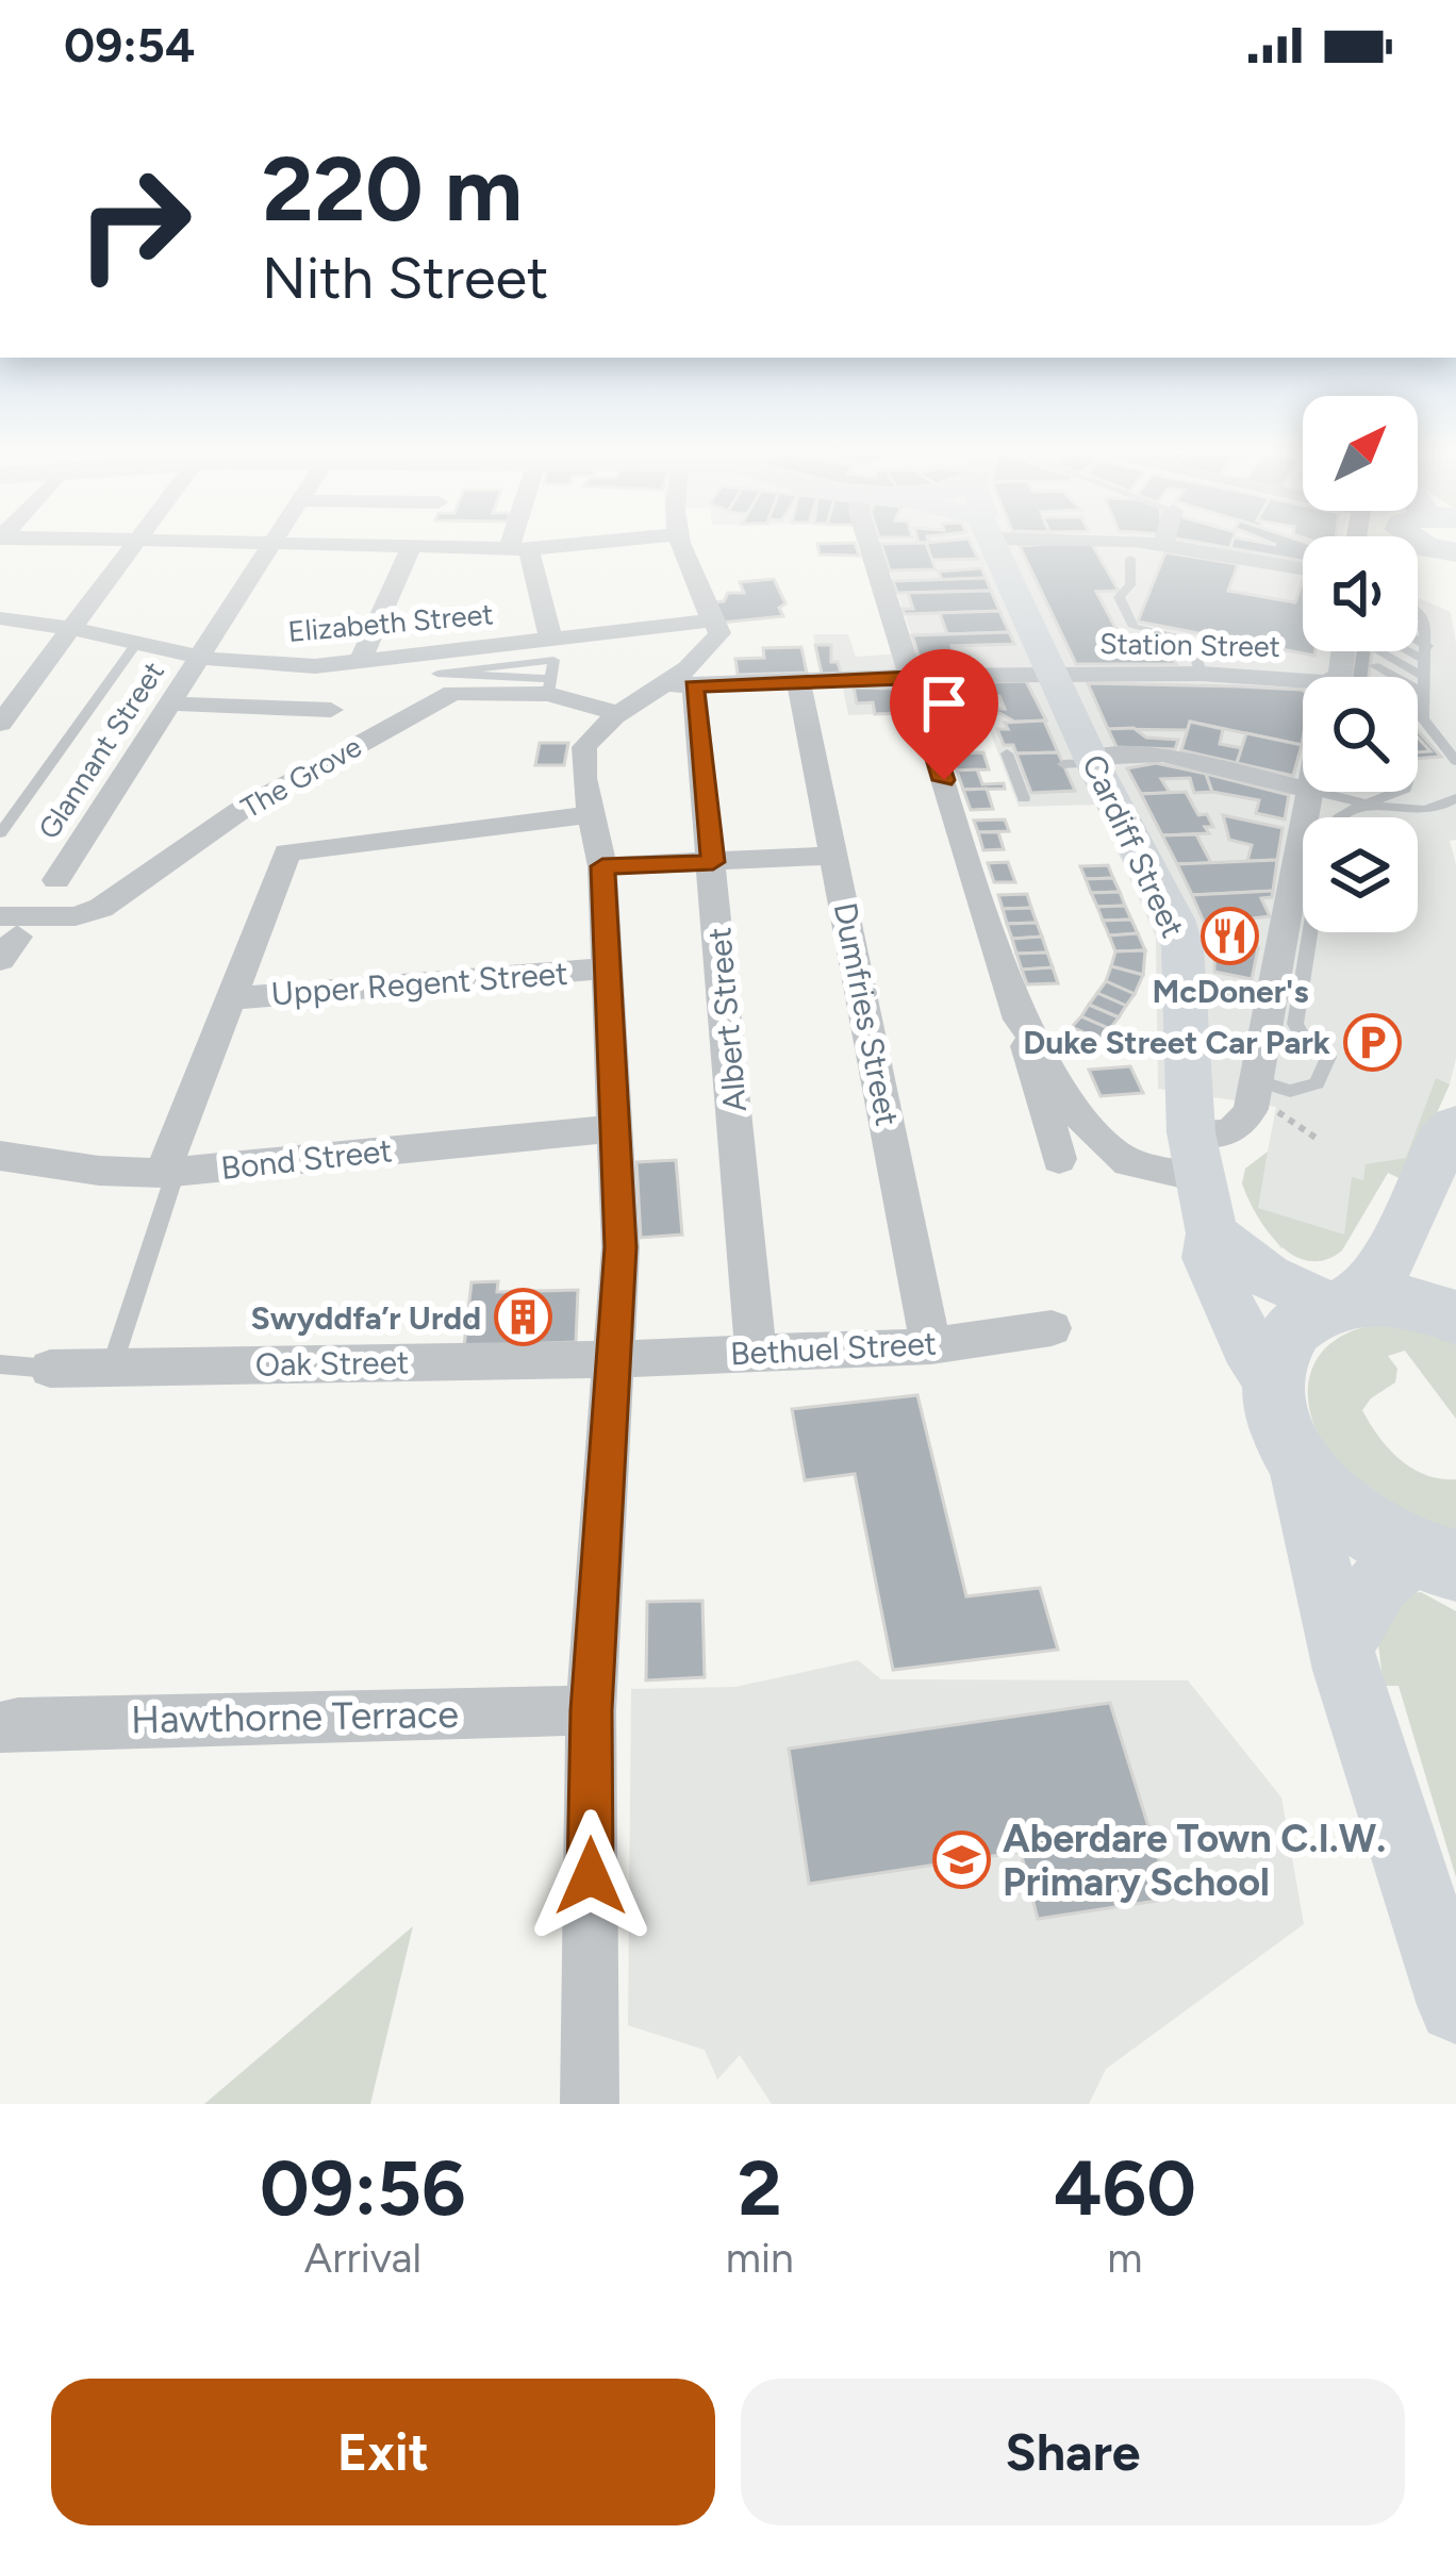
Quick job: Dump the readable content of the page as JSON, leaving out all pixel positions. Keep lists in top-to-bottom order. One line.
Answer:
{"streets":{"main road":["Cardiff Street"],"street":["Elizabeth Street","Station Street","Glannant Street","The Grove","Upper Regent Street","Dumfries Street","Albert Street","Bond Street","Bethuel Street","Oak Street","Hawthorne Terrace"]},"crossings":[["Elizabeth Street","Glannant Street"],["Station Street","Cardiff Street"],["Station Street","Dumfries Street"],["Station Street","Albert Street"],["Dumfries Street","Bethuel Street"],["Albert Street","Bethuel Street"],["Bethuel Street","Oak Street"]],"places":{"restaurant":["McDoner's"],"parking":["Duke Street Car Park"],"building":["Swyddfa’r Urdd"],"school or university":["Aberdare Town C.I.W. Primary School"]},"north":"top right","page":{"status":"09:54","turn":["220 m","Nith Street"],"eta":["09:56","Arrival","2","min","460","m"],"buttons":["Exit","Share"]}}
